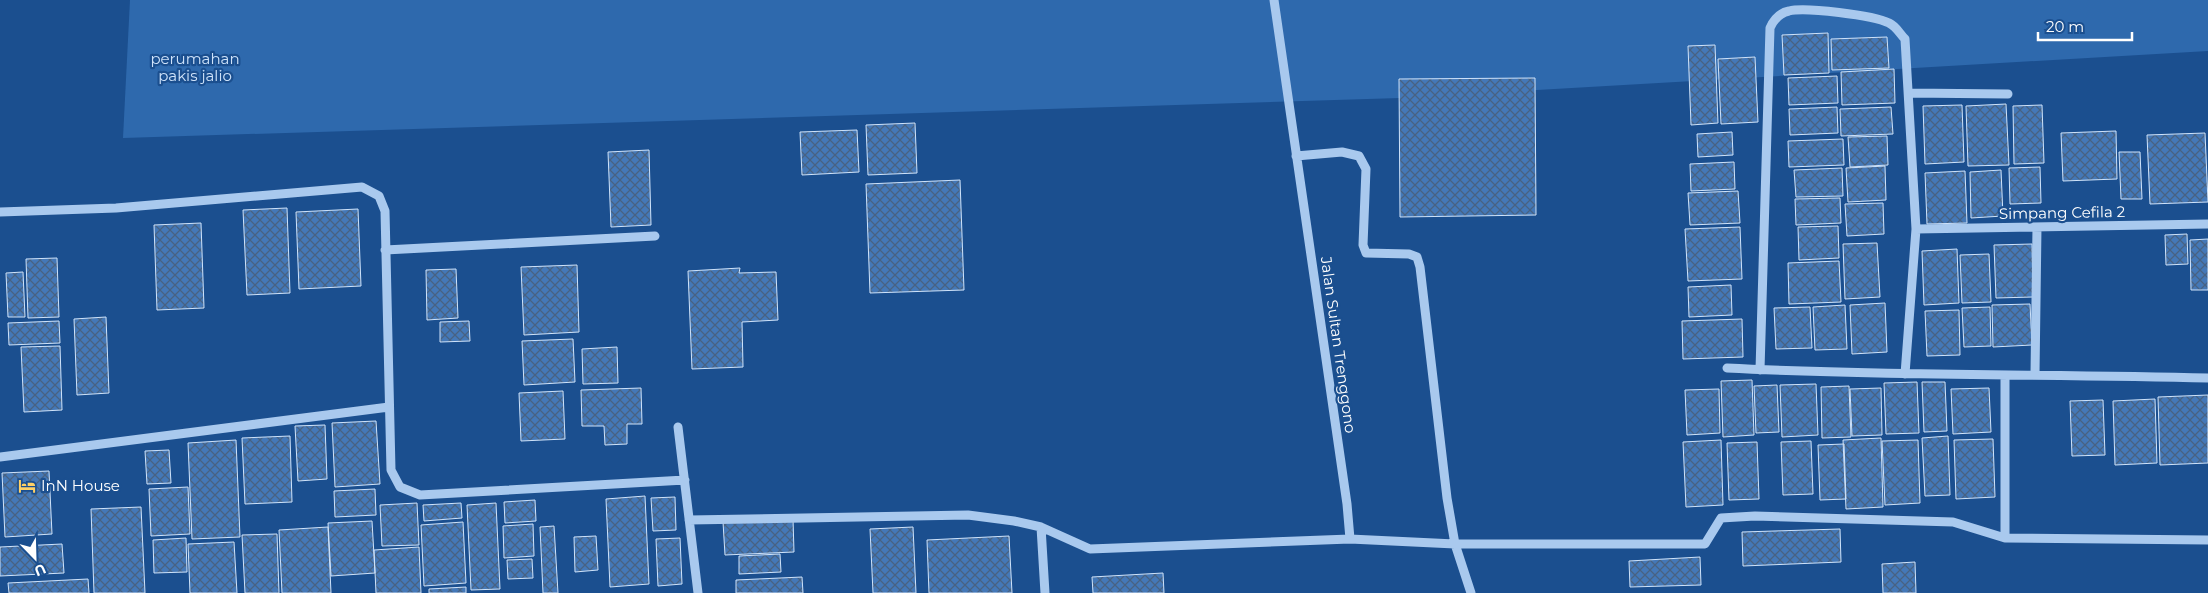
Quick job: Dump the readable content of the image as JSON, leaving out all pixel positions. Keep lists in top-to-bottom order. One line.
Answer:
{"streets":{"street":["Simpang Cefila 2","Jalan Sultan Trenggono"]},"parks":["perumahan pakis jalio"],"places":{"hotel":["InN House"]},"scale_bar":"20 m","north":"bottom right"}
